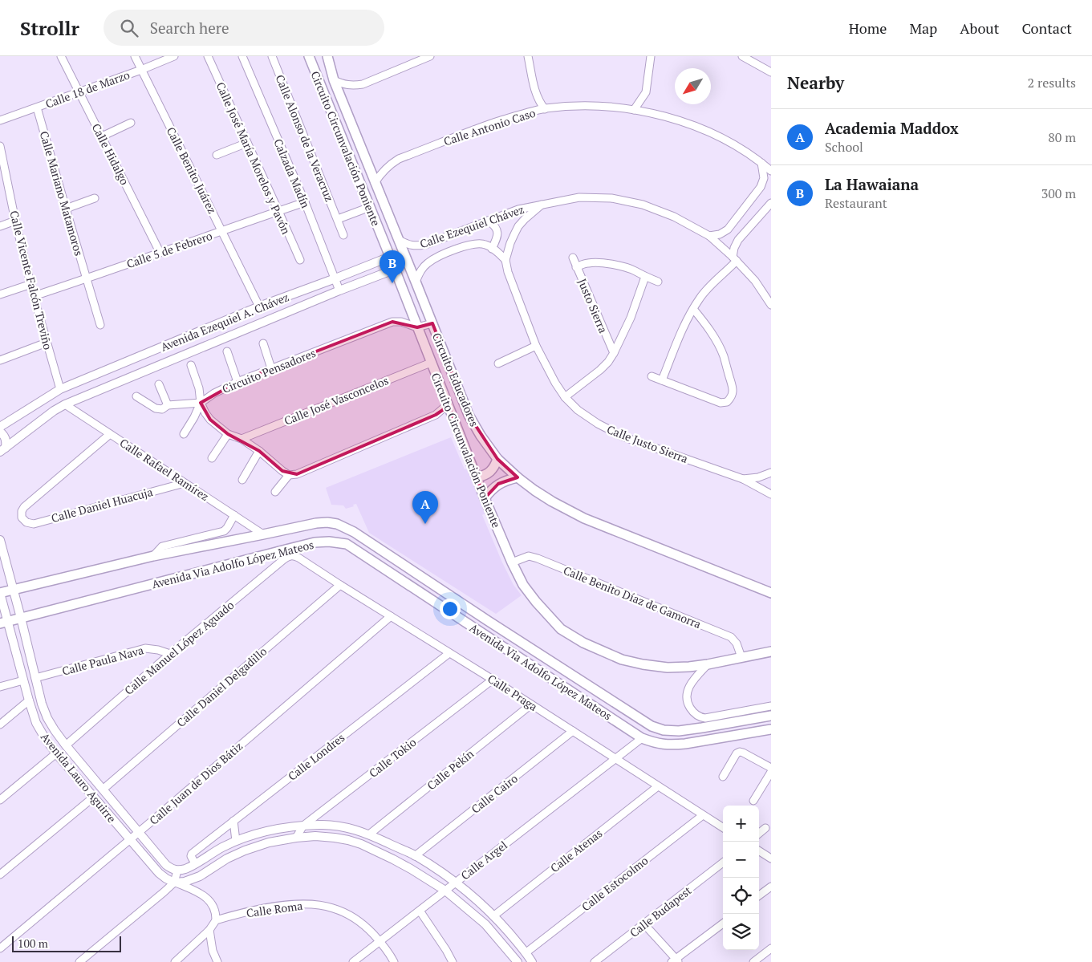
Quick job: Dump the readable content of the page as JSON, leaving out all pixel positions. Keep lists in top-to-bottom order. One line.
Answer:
{"streets":{"main road":["Circuito Circunvalación Poniente","Circuito Educadores","Avenida Via Adolfo López Mateos"],"street":["Calle 18 de Marzo","Calle Antonio Caso","Calle Alonso de la Veracruz","Calle Hidalgo","Calle José María Morelos y Pavón","Calle Benito Juárez","Calzada Madín","Calle Mariano Matamoros","Calle Ezequiel Chávez","Calle 5 de Febrero","Calle Vicente Falcón Treviño","Justo Sierra","Avenida Ezequiel A. Chávez","Circuito Pensadores","Calle José Vasconcelos","Calle Justo Sierra","Calle Rafael Ramírez","Calle Daniel Huacuja","Calle Benito Díaz de Gamorra","Calle Manuel López Aguado","Calle Paula Nava","Calle Daniel Delgadillo","Calle Praga","Calle Londres","Calle Tokio","Calle Pekín","Avenida Lauro Aguirre","Calle Juan de Dios Bátiz","Calle Cairo","Calle Atenas","Calle Argel","Calle Estocolmo","Calle Roma","Calle Budapest"]},"crossings":[["Calle 18 de Marzo","Calle Hidalgo"],["Calle 18 de Marzo","Calle Benito Juárez"],["Calle 18 de Marzo","Calle Mariano Matamoros"],["Calle Antonio Caso","Circuito Educadores"],["Circuito Circunvalación Poniente","Avenida Ezequiel A. Chávez"],["Circuito Circunvalación Poniente","Circuito Pensadores"],["Circuito Circunvalación Poniente","Calle José Vasconcelos"],["Circuito Circunvalación Poniente","Calle Benito Díaz de Gamorra"],["Calle Hidalgo","Calle 5 de Febrero"],["Calle José María Morelos y Pavón","Calle 5 de Febrero"],["Calle Benito Juárez","Calle 5 de Febrero"],["Calle Benito Juárez","Avenida Ezequiel A. Chávez"],["Calzada Madín","Calle 5 de Febrero"],["Calzada Madín","Avenida Ezequiel A. Chávez"],["Calle Mariano Matamoros","Calle 5 de Febrero"],["Calle Ezequiel Chávez","Circuito Educadores"],["Calle 5 de Febrero","Calle Vicente Falcón Treviño"],["Calle Vicente Falcón Treviño","Avenida Ezequiel A. Chávez"],["Justo Sierra","Calle Justo Sierra"],["Avenida Ezequiel A. Chávez","Calle Rafael Ramírez"],["Calle Rafael Ramírez","Calle Daniel Huacuja"],["Calle Rafael Ramírez","Avenida Via Adolfo López Mateos"],["Avenida Via Adolfo López Mateos","Calle Manuel López Aguado"],["Avenida Via Adolfo López Mateos","Avenida Lauro Aguirre"],["Avenida Via Adolfo López Mateos","Calle Argel"],["Calle Manuel López Aguado","Calle Paula Nava"],["Calle Manuel López Aguado","Avenida Lauro Aguirre"],["Calle Paula Nava","Avenida Lauro Aguirre"],["Calle Daniel Delgadillo","Calle Praga"],["Calle Daniel Delgadillo","Avenida Lauro Aguirre"],["Calle Praga","Calle Londres"],["Calle Praga","Calle Tokio"],["Calle Praga","Calle Pekín"],["Calle Praga","Calle Juan de Dios Bátiz"],["Calle Praga","Calle Cairo"],["Calle Praga","Calle Atenas"],["Calle Praga","Calle Argel"],["Calle Praga","Calle Estocolmo"],["Avenida Lauro Aguirre","Calle Juan de Dios Bátiz"],["Avenida Lauro Aguirre","Calle Roma"],["Calle Argel","Calle Roma"]],"scale_bar":"100 m","north":"bottom left","page":{"header":"Strollr","search":"Search here","nav":["Home","Map","About","Contact"],"heading":["Nearby","2 results"],"list":[{"mark":"A","name":"Academia Maddox","note":"School","value":"80 m"},{"mark":"B","name":"La Hawaiana","note":"Restaurant","value":"300 m"}],"pins":["B","A"],"map_buttons":["+","−"],"scale":"100 m"}}
